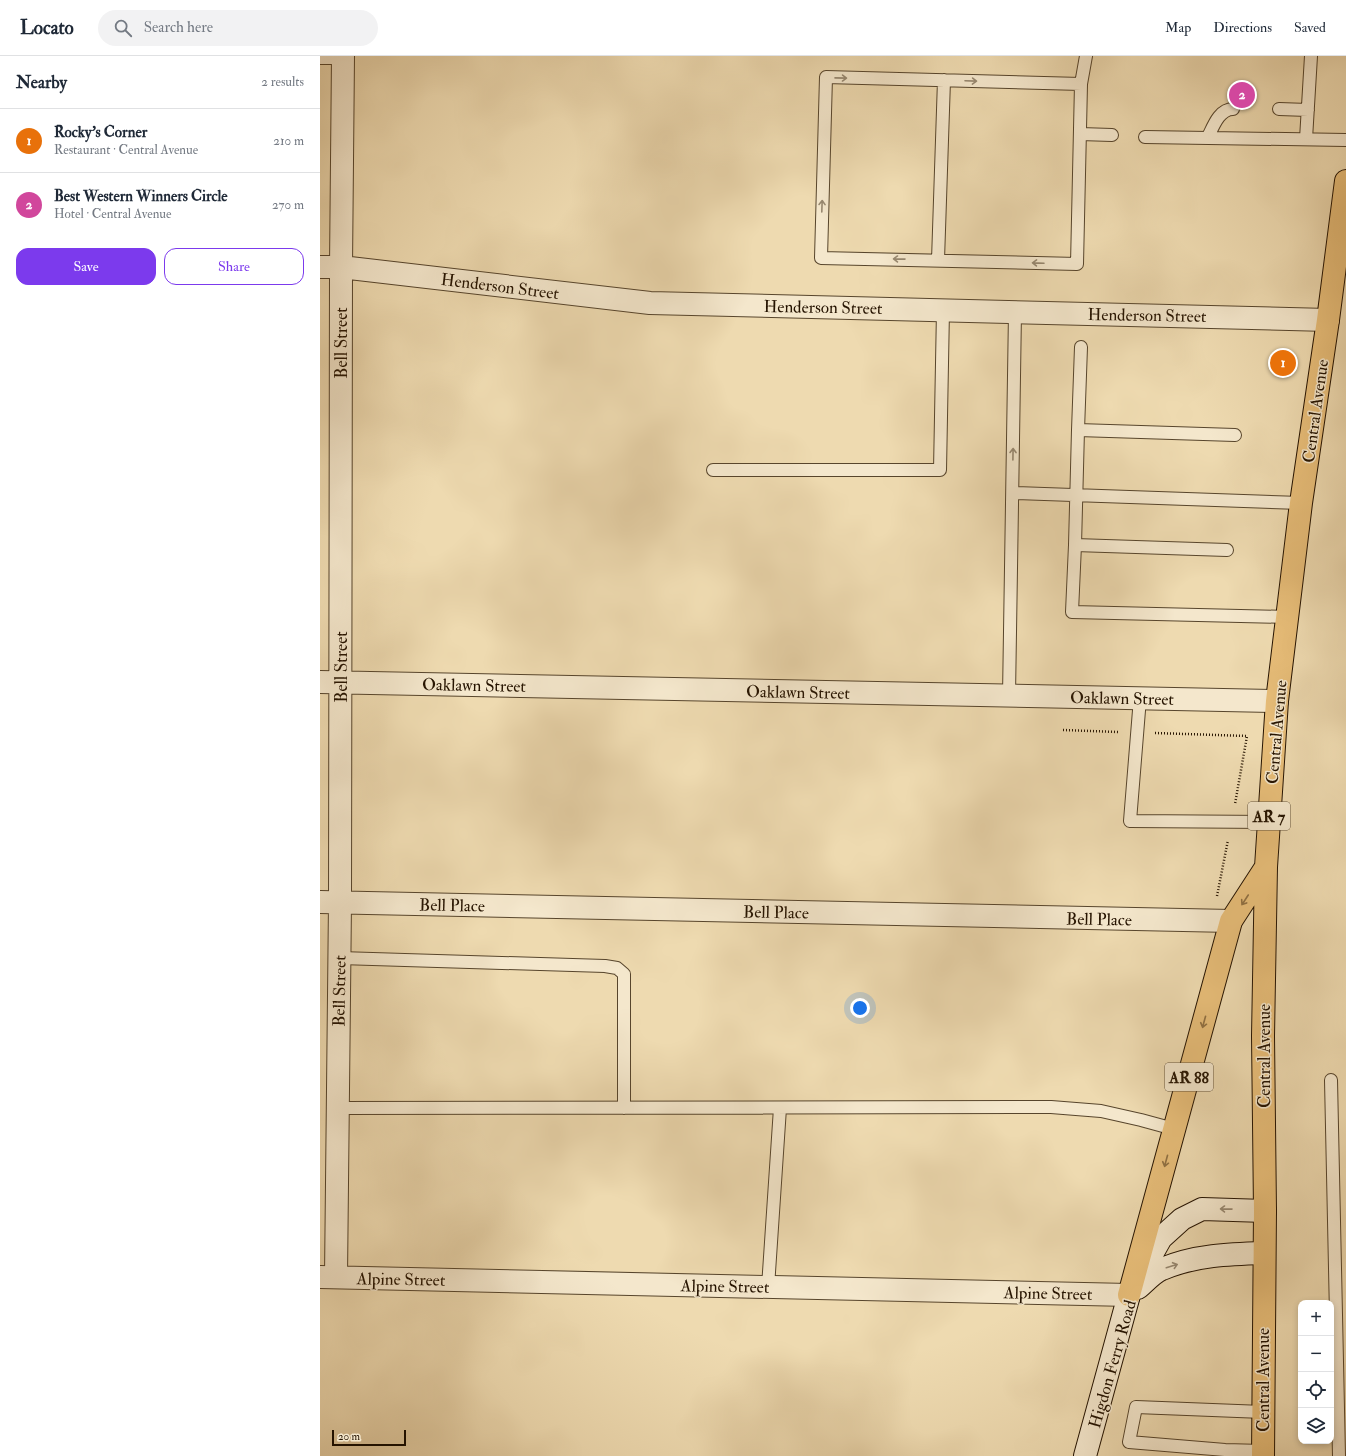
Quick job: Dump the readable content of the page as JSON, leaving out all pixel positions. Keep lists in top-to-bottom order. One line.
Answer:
{"streets":{"main road":["Central Avenue","AR 7","AR 88"],"street":["Henderson Street","Bell Street","Oaklawn Street","Bell Place","Alpine Street","Higdon Ferry Road"]},"crossings":[["Henderson Street","Bell Street"],["Henderson Street","Central Avenue"],["Bell Street","Oaklawn Street"],["Bell Street","Bell Place"],["Bell Street","Alpine Street"],["Central Avenue","Oaklawn Street"],["Central Avenue","AR 88"],["Central Avenue","Higdon Ferry Road"],["Bell Place","AR 88"],["AR 88","Alpine Street"],["AR 88","Higdon Ferry Road"],["Alpine Street","Higdon Ferry Road"]],"one_way":["Higdon Ferry Road"],"scale_bar":"20 m","page":{"header":"Locato","search":"Search here","nav":["Map","Directions","Saved"],"heading":["Nearby","2 results"],"pins":["2","1"],"list":[{"mark":"1","name":"Rocky's Corner","note":"Restaurant · Central Avenue","value":"210 m"},{"mark":"2","name":"Best Western Winners Circle","note":"Hotel · Central Avenue","value":"270 m"}],"buttons":["Save","Share"],"map_buttons":["+","−"],"scale":"20 m"}}
